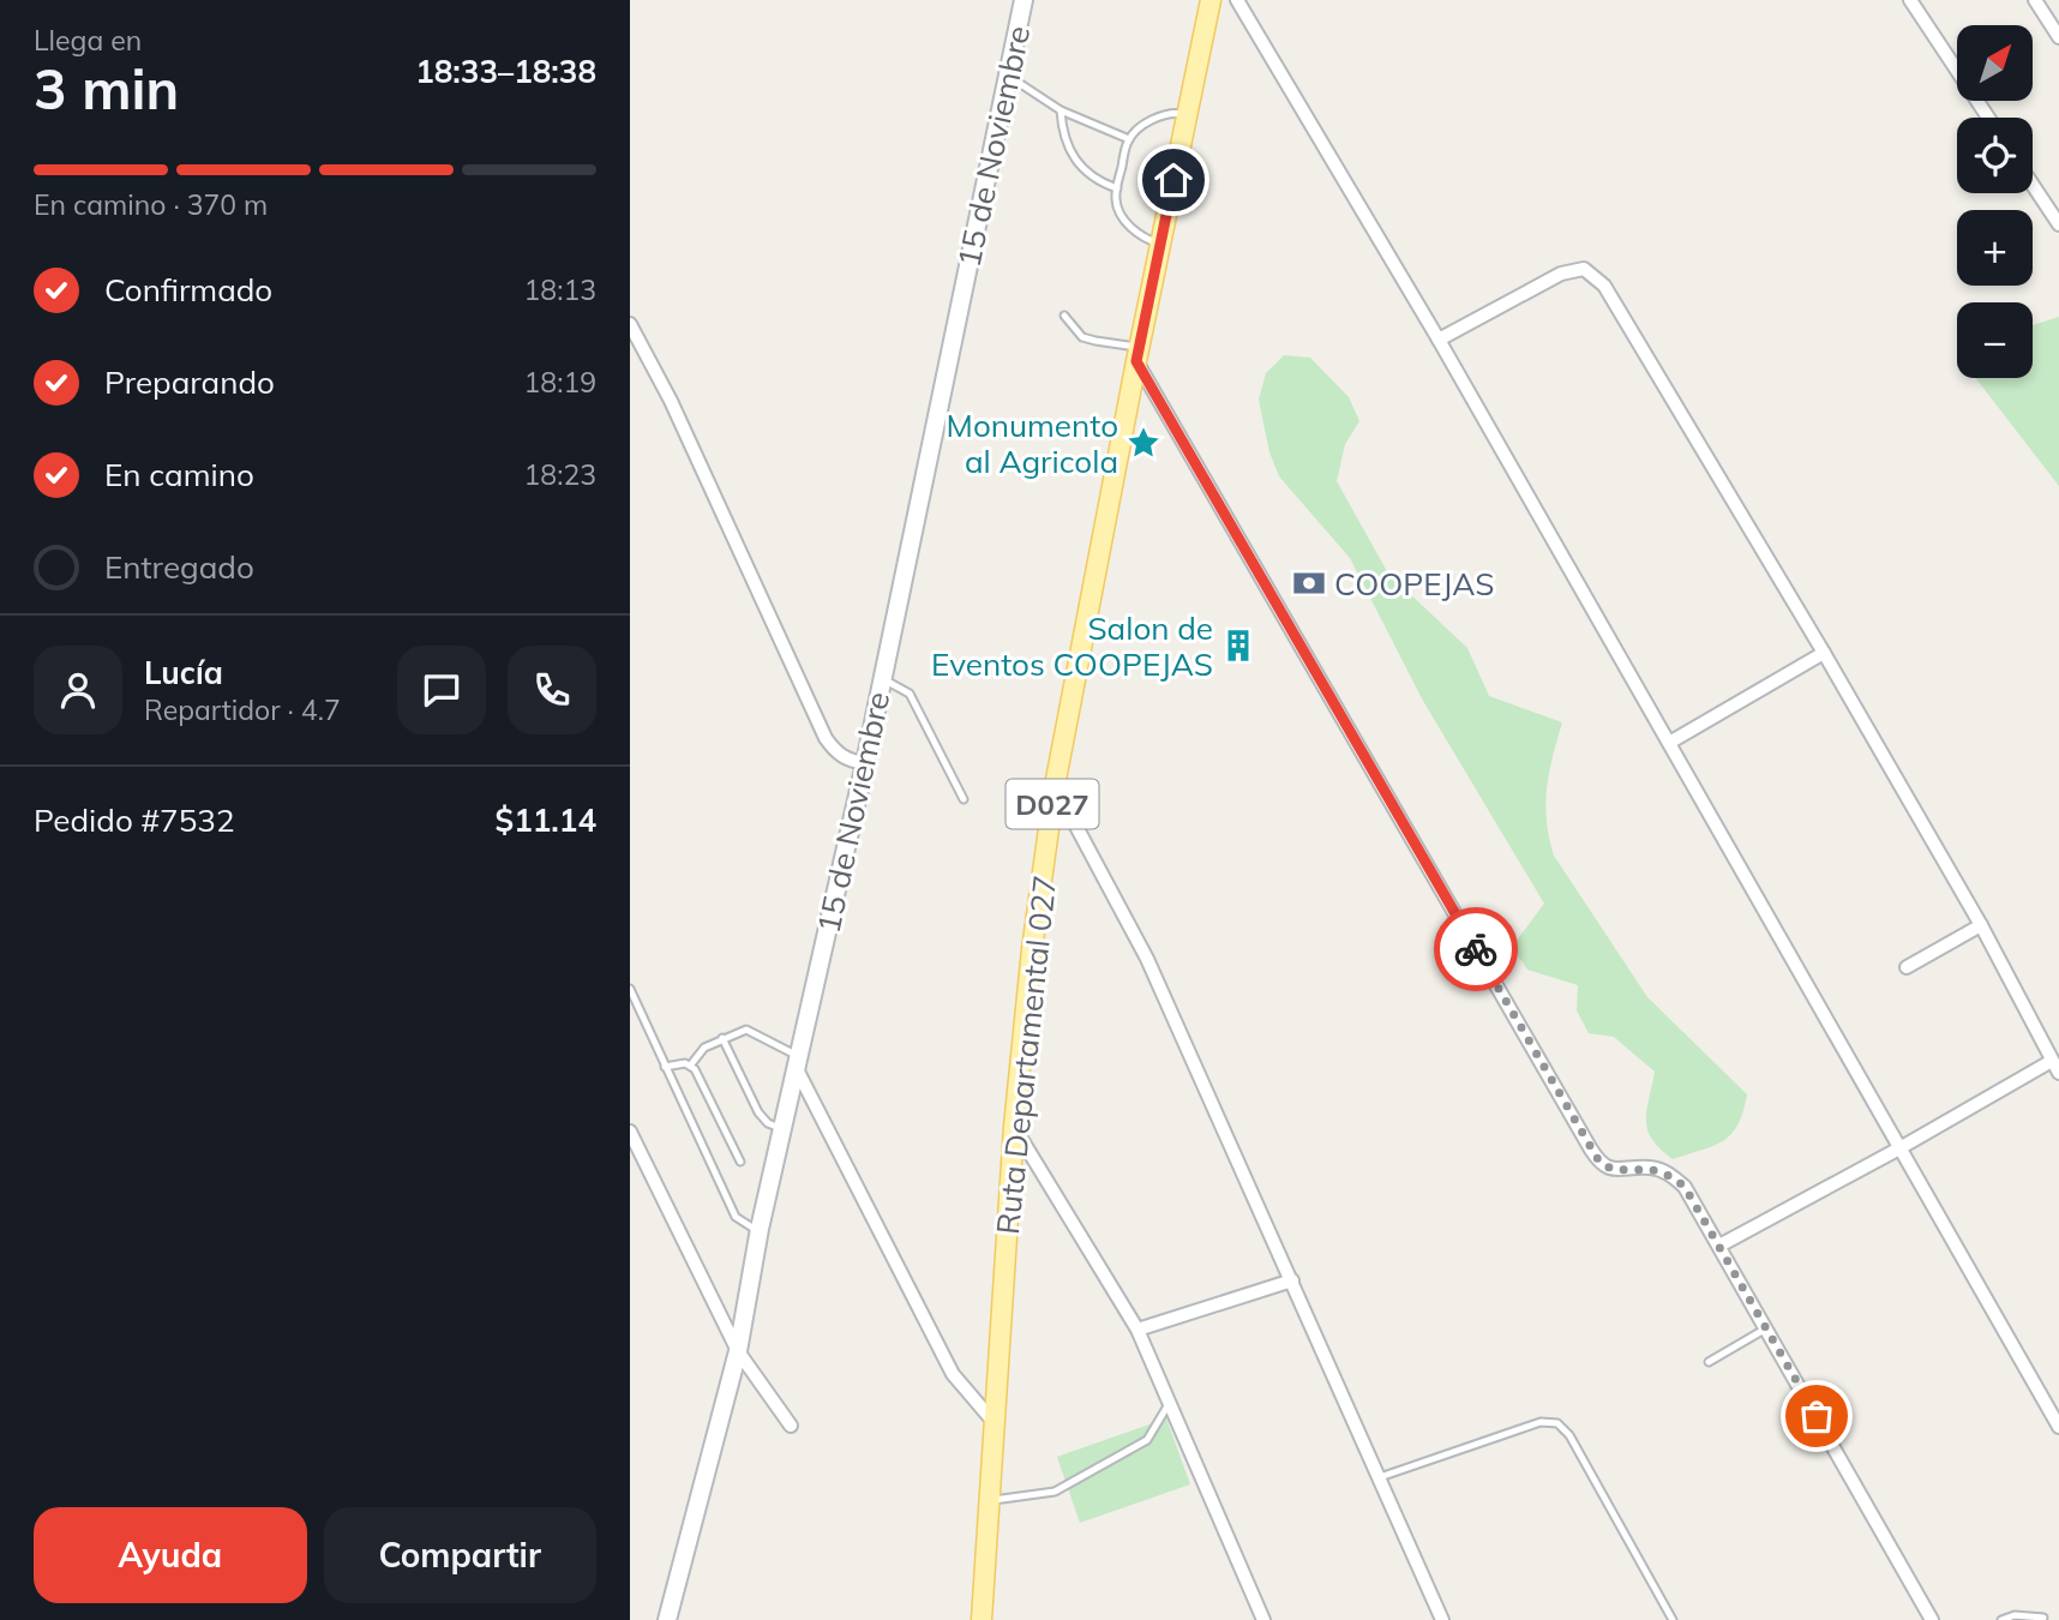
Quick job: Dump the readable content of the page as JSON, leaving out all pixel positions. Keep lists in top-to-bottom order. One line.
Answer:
{"streets":{"main road":["D027","Ruta Departamental 027"],"street":["15 de Noviembre"]},"places":{"place":["Monumento al Agricola"],"bank":["COOPEJAS"],"building":["Salon de Eventos COOPEJAS"]},"north":"top right","page":{"heading":["3 min","Llega en","18:33–18:38"],"panel":["Lucía","Repartidor · 4.7","Pedido #7532","$11.14"],"map_buttons":["+","−"],"bar":"En camino · 370 m","list":[["Confirmado","18:13"],["Preparando","18:19"],["En camino","18:23"],"Entregado"],"buttons":["Ayuda","Compartir"]}}
